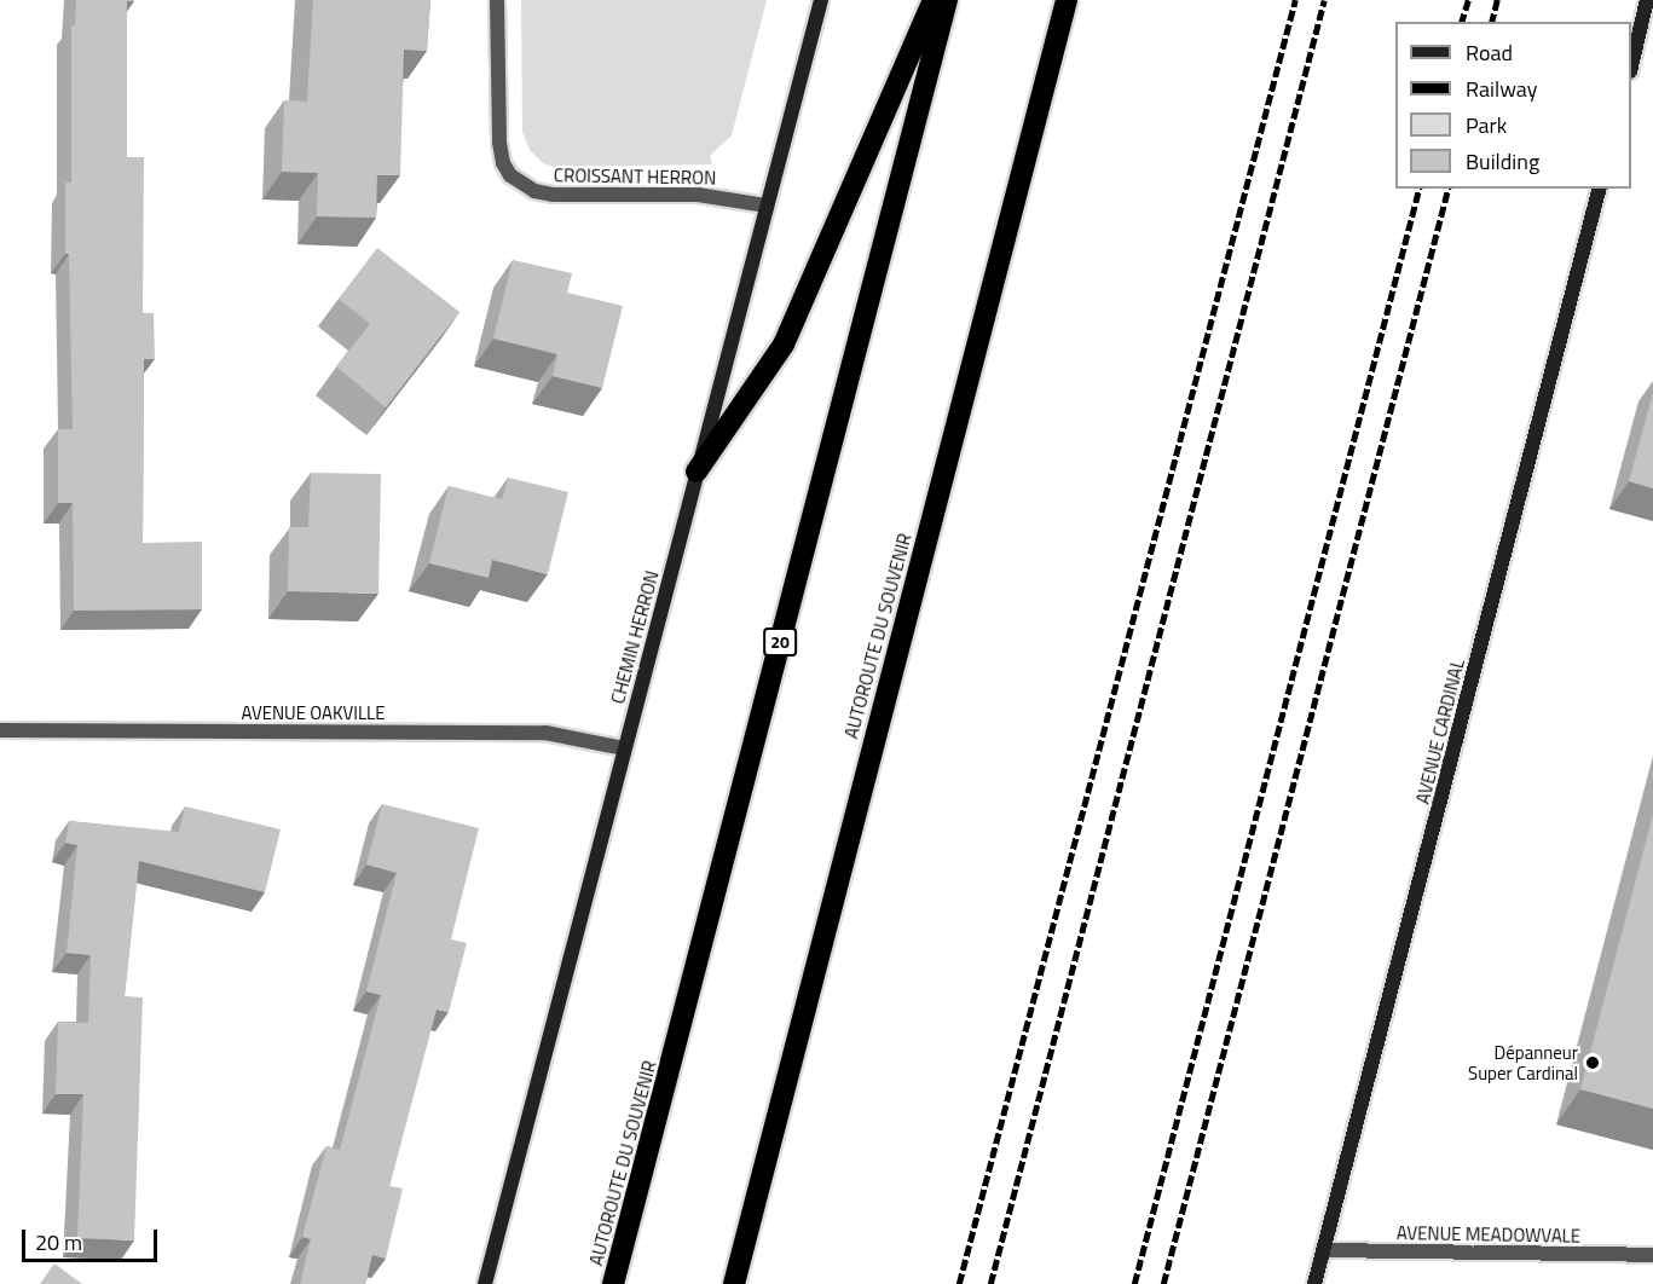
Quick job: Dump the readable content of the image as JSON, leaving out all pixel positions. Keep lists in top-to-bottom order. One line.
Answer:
{"streets":{"highway":["AUTOROUTE DU SOUVENIR","20"],"main road":["CHEMIN HERRON","AVENUE CARDINAL"],"street":["CROISSANT HERRON","AVENUE OAKVILLE","AVENUE MEADOWVALE"]},"crossings":[["CROISSANT HERRON","CHEMIN HERRON"],["CHEMIN HERRON","AVENUE OAKVILLE"],["AVENUE CARDINAL","AVENUE MEADOWVALE"]],"places":["Dépanneur Super Cardinal"],"legend":["Road","Railway","Park","Building"],"scale_bar":"20 m"}
